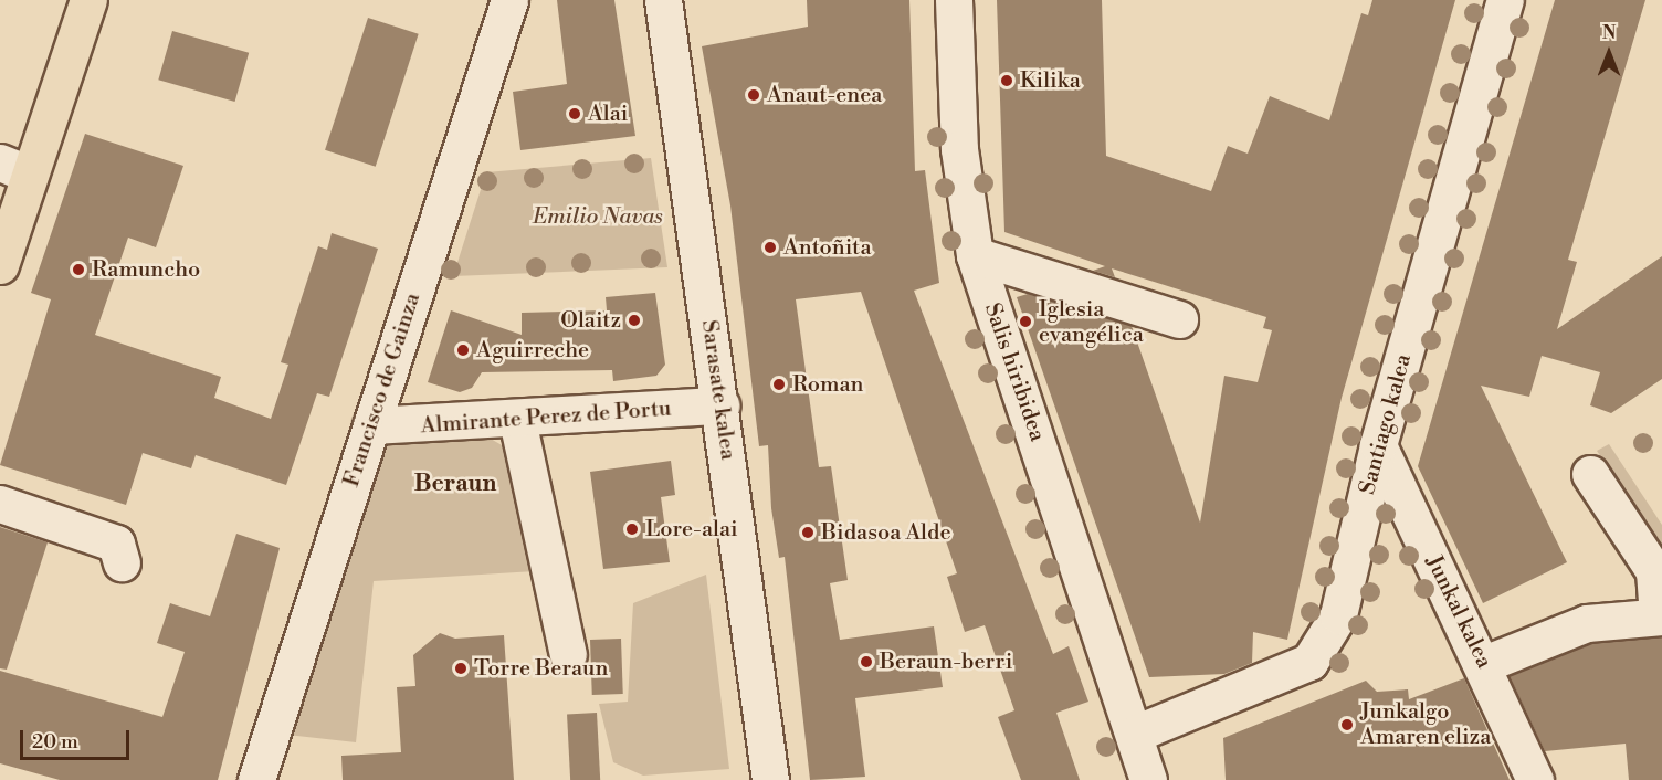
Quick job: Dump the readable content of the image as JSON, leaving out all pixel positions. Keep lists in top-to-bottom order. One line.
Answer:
{"streets":{"street":["Salis hiribidea","Francisco de Gainza","Sarasate kalea","Almirante Perez de Portu","Santiago kalea","Junkal kalea"]},"crossings":[["Salis hiribidea","Santiago kalea"],["Francisco de Gainza","Almirante Perez de Portu"],["Sarasate kalea","Almirante Perez de Portu"],["Santiago kalea","Junkal kalea"]],"districts":["Beraun"],"parks":["Emilio Navas"],"places":["Kilika","Anaut-enea","Alai","Antoñita","Ramuncho","Olaitz","Iglesia evangélica","Aguirreche","Roman","Lore-alai","Bidasoa Alde","Beraun-berri","Torre Beraun","Junkalgo Amaren eliza"],"scale_bar":"20 m","north":"top"}
